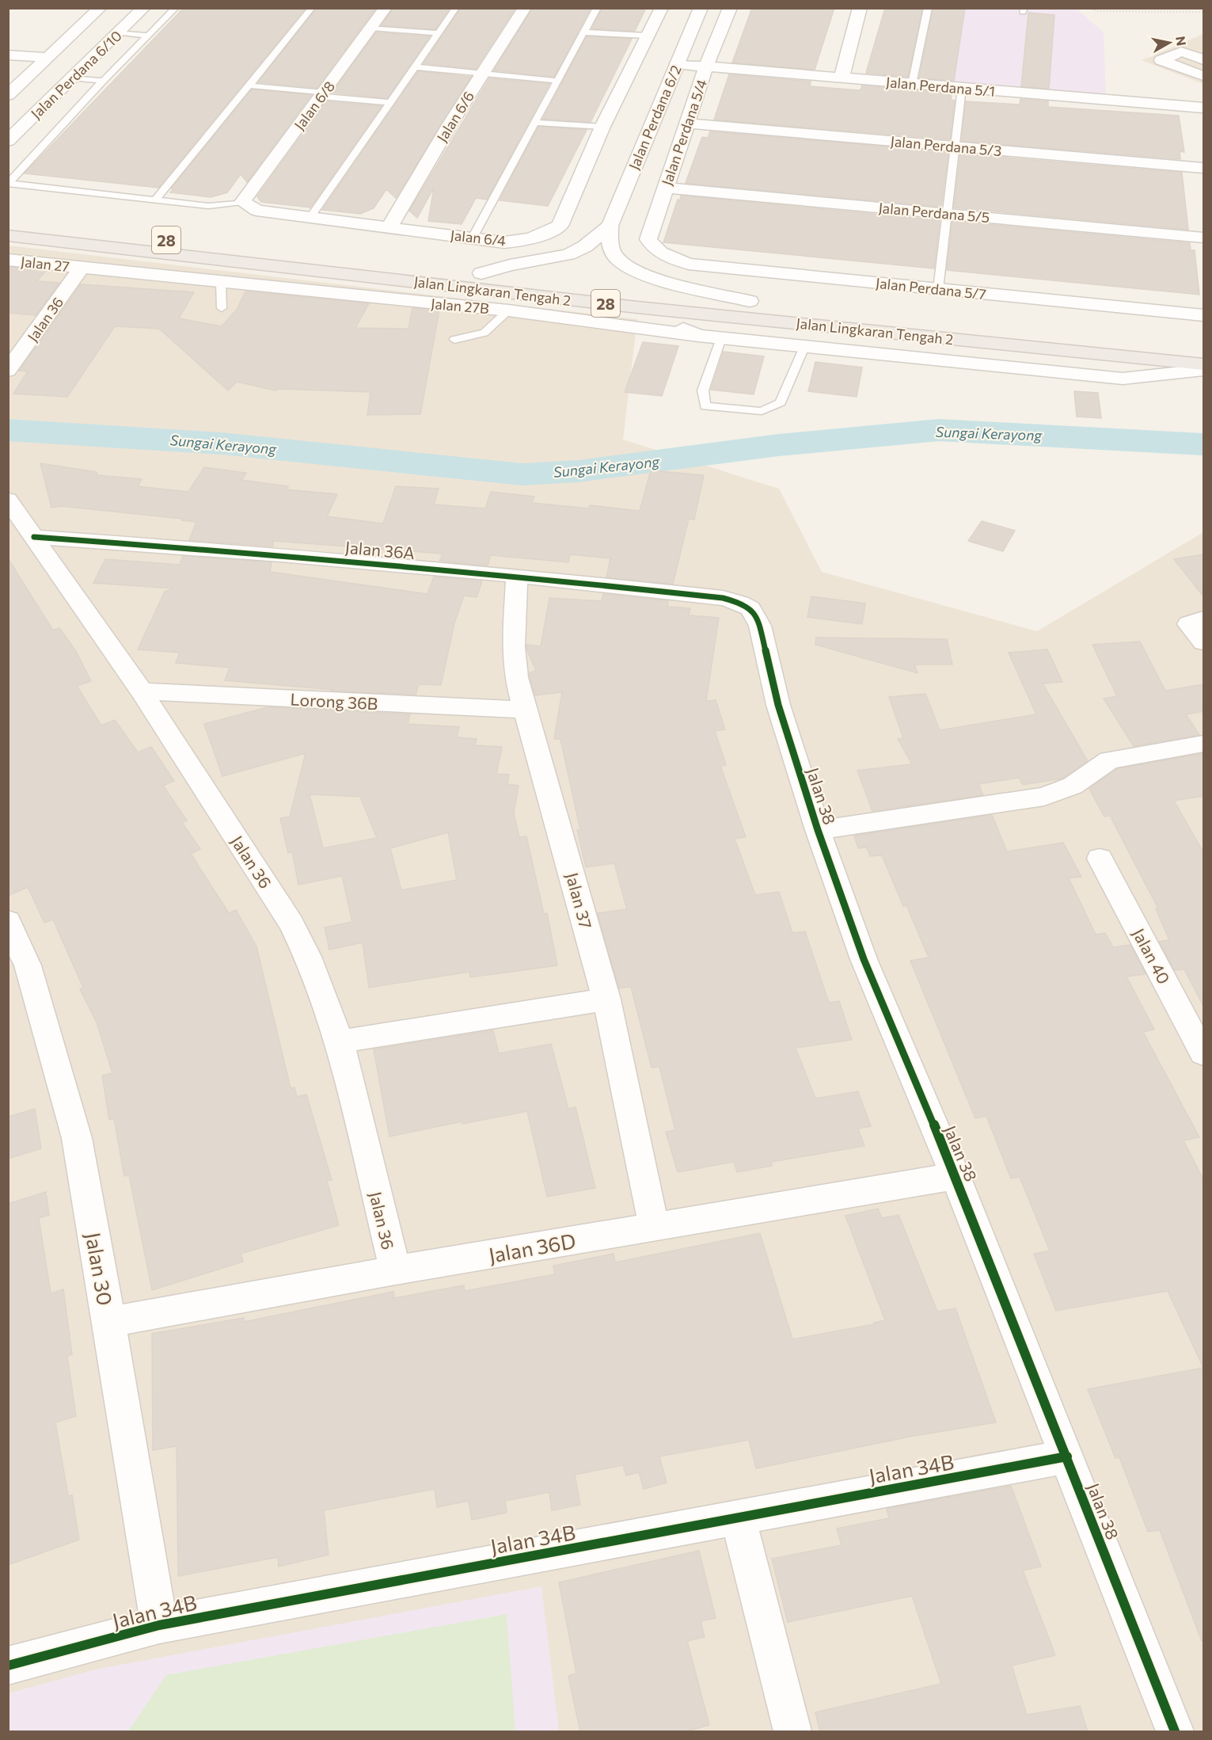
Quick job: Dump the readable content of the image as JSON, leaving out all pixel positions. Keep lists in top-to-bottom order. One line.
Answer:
{"streets":{"highway":["28","Jalan Lingkaran Tengah 2"],"street":["Jalan Perdana 6/10","Jalan Perdana 5/1","Jalan 6/8","Jalan 6/6","Jalan Perdana 6/2","Jalan Perdana 5/4","Jalan Perdana 5/3","Jalan Perdana 5/5","Jalan 6/4","Jalan 27","Jalan Perdana 5/7","Jalan 27B","Jalan 36","Jalan 36A","Lorong 36B","Jalan 38","Jalan 37","Jalan 40","Jalan 36D","Jalan 30","Jalan 34B"]},"crossings":[["Jalan Perdana 5/1","Jalan Perdana 6/2"],["Jalan Perdana 5/1","Jalan Perdana 5/4"],["Jalan 6/8","Jalan 6/4"],["Jalan 6/6","Jalan 6/4"],["Jalan Perdana 6/2","Jalan Lingkaran Tengah 2"],["Jalan Perdana 5/4","Jalan Perdana 5/3"],["Jalan Perdana 5/4","Jalan Perdana 5/5"],["Jalan Perdana 5/4","Jalan Perdana 5/7"],["Jalan 27","Jalan 27B"],["Jalan 27","Jalan 36"],["Jalan 36","Jalan 36A"],["Jalan 36","Lorong 36B"],["Jalan 36","Jalan 36D"],["Jalan 36A","Jalan 38"],["Jalan 36A","Jalan 37"],["Lorong 36B","Jalan 37"],["Jalan 38","Jalan 36D"],["Jalan 38","Jalan 34B"],["Jalan 37","Jalan 36D"],["Jalan 36D","Jalan 30"],["Jalan 30","Jalan 34B"]],"water":["Sungai Kerayong"],"north":"right"}
